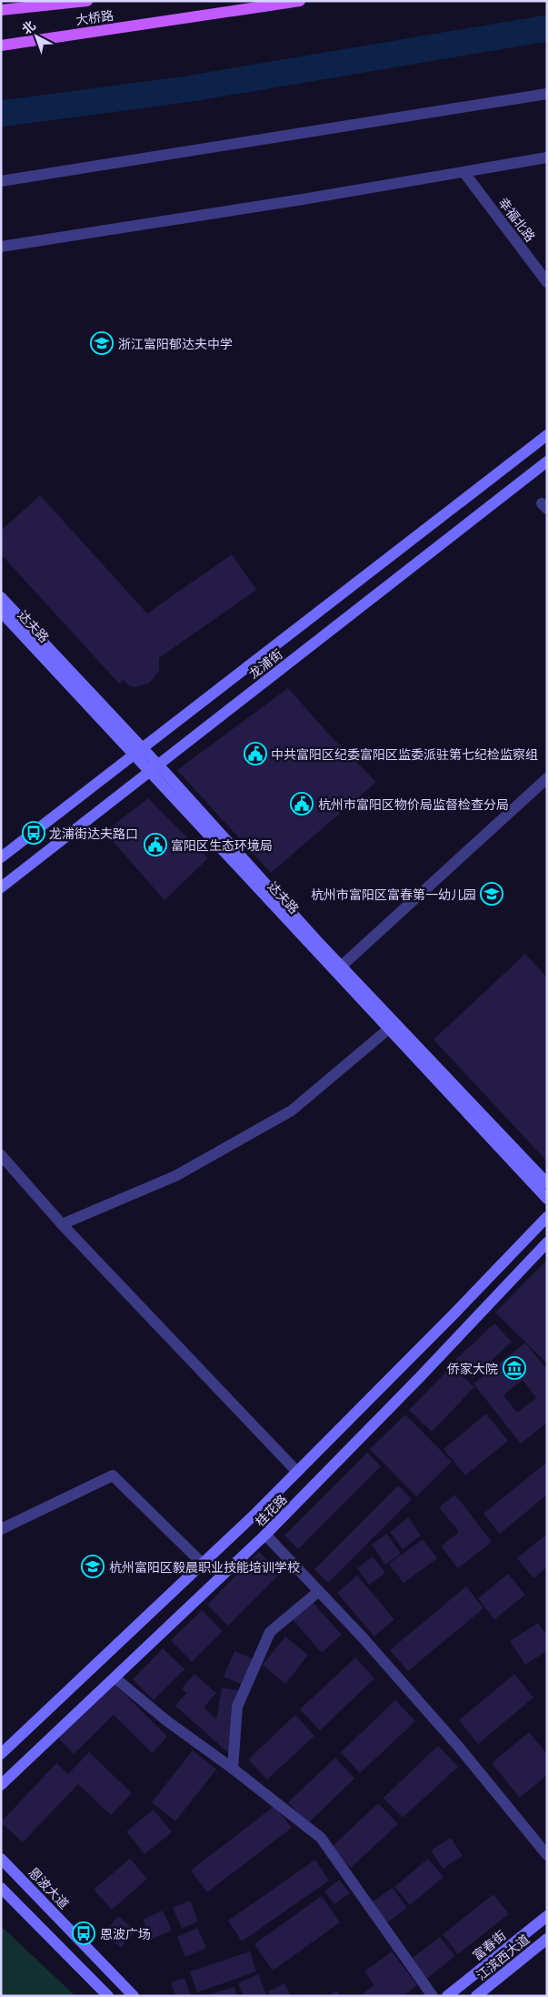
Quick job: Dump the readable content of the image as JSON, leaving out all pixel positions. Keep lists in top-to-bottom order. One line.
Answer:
{"streets":{"main road":["大桥路","达夫路","龙浦街","桂花路","恩波大道","富春街","江滨西大道"],"street":["幸福北路"]},"crossings":[["达夫路","龙浦街"]],"places":{"school or university":["浙江富阳郁达夫中学","杭州市富阳区富春第一幼儿园","杭州富阳区毅晨职业技能培训学校"],"public building":["中共富阳区纪委富阳区监委派驻第七纪检监察组","杭州市富阳区物价局监督检查分局","富阳区生态环境局"],"bus stop":["龙浦街达夫路口","恩波广场"],"museum":["侨家大院"]},"north":"top left"}
